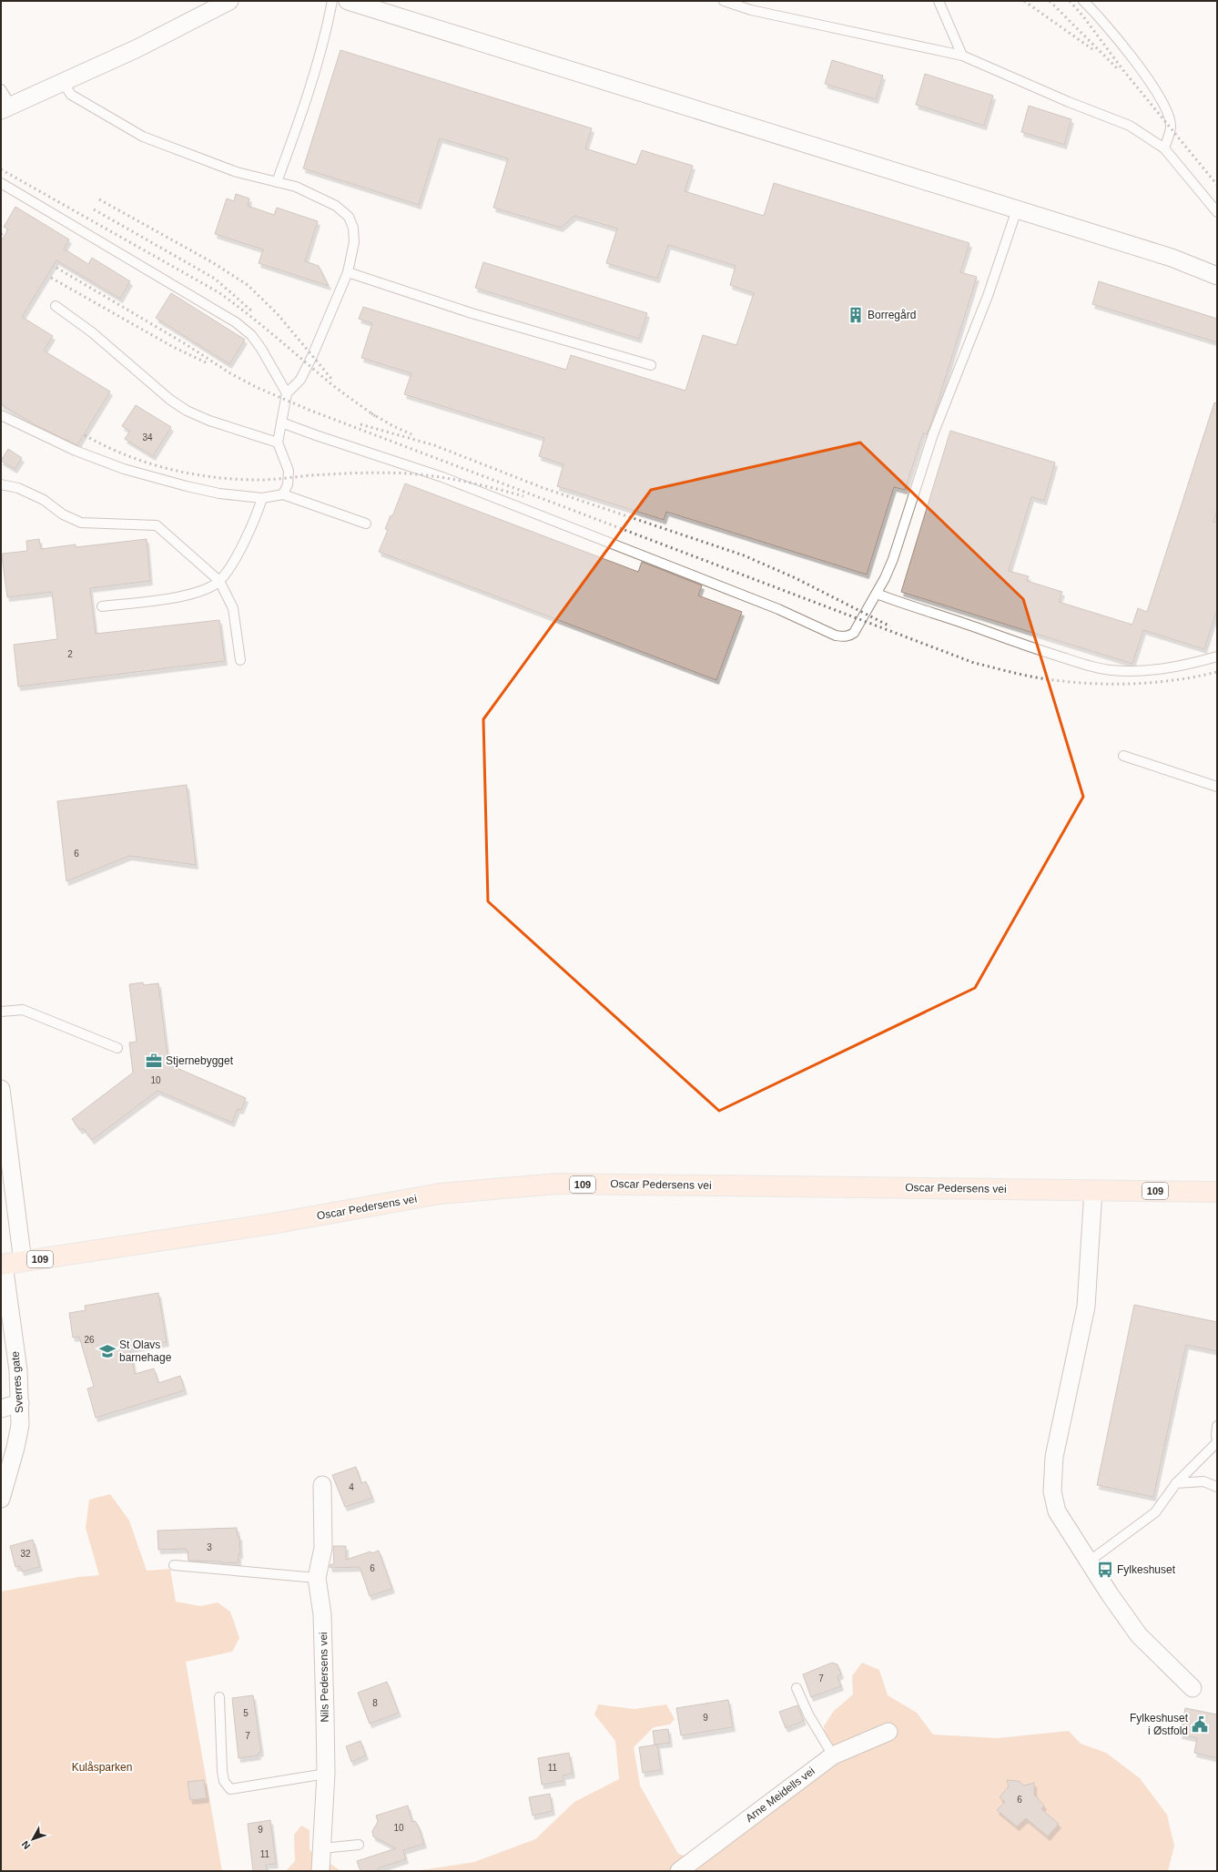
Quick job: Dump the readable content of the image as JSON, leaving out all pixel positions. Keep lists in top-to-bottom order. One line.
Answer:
{"streets":{"main road":["109","Oscar Pedersens vei"],"street":["Sverres gate","Nils Pedersens vei","Arne Meidells vei"]},"crossings":[["Oscar Pedersens vei","Sverres gate"]],"parks":["Kulåsparken"],"places":{"building":["Borregård"],"office":["Stjernebygget"],"school or university":["St Olavs barnehage"],"bus stop":["Fylkeshuset"],"public building":["Fylkeshuset i Østfold"]},"house_numbers":["34","2","6","10","26","4","3","32","6","7","8","5","9","7","11","6","10","9","11"],"north":"bottom left"}
